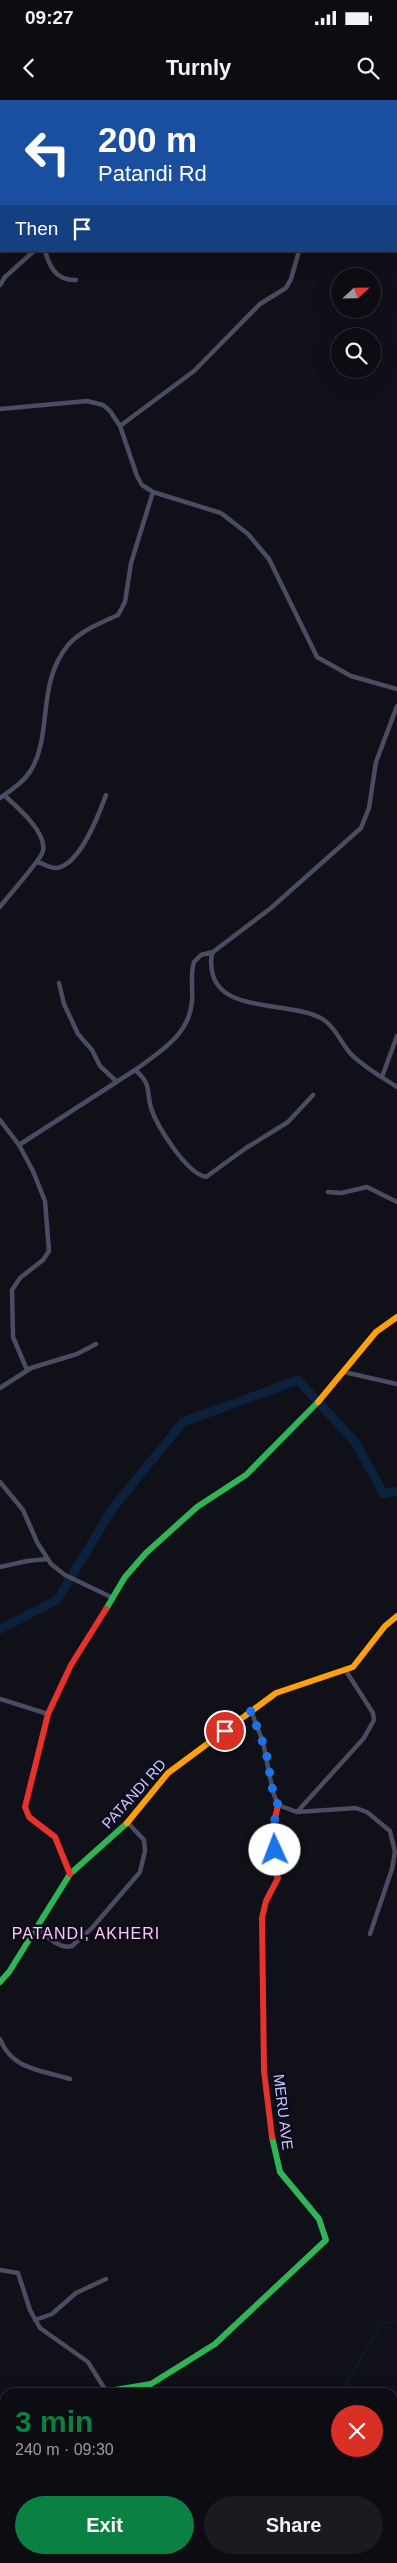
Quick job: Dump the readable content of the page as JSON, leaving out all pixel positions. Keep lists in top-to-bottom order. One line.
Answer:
{"streets":{"street":["PATANDI RD","MERU AVE"]},"districts":["PATANDI, AKHERI"],"north":"right","page":{"status":"09:27","header":"Turnly","turn":["200 m","Patandi Rd"],"then":"Then","heading":["3 min","240 m · 09:30"],"buttons":["Exit","Share"]}}
